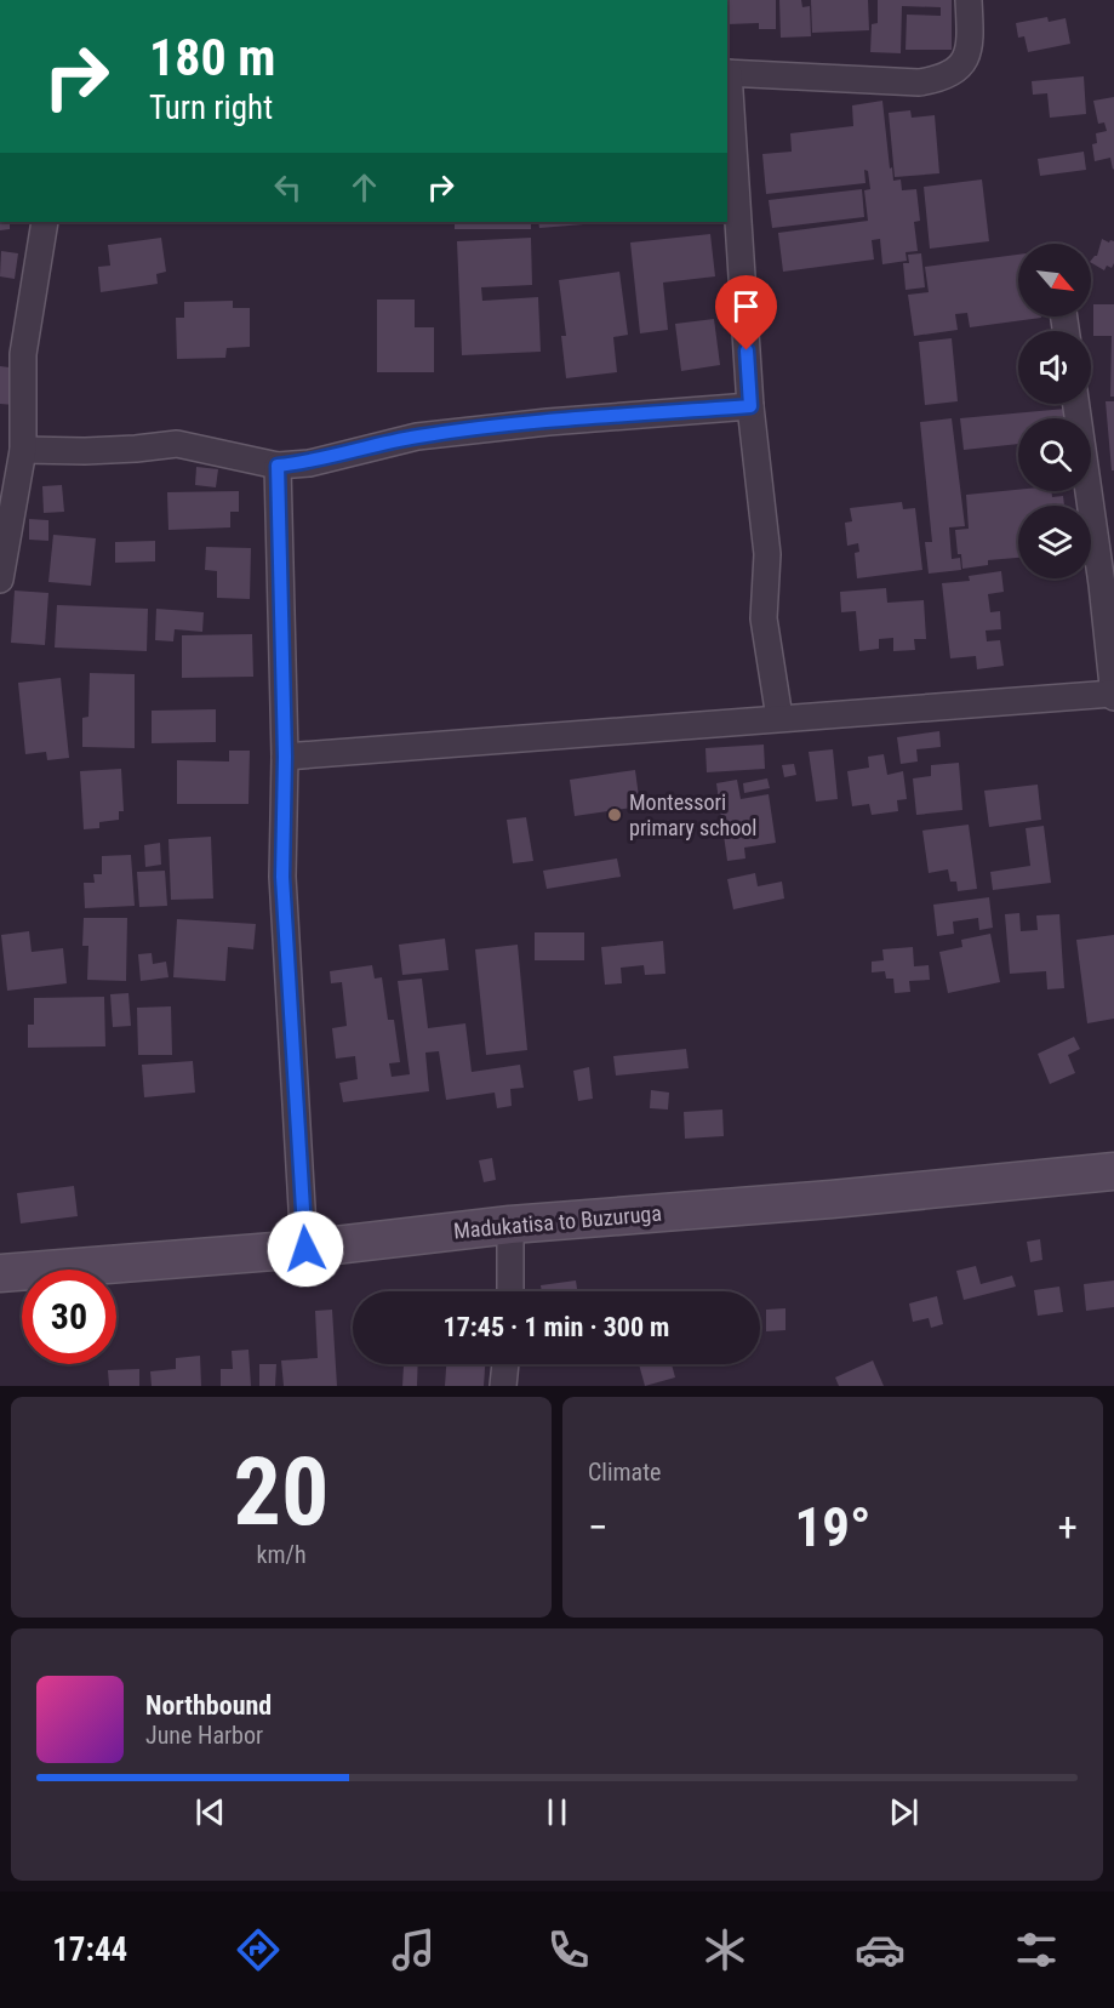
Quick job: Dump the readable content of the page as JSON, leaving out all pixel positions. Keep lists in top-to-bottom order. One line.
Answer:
{"streets":{"main road":["Madukatisa to Buzuruga"]},"places":["Montessori primary school"],"north":"bottom right","page":{"turn":["180 m","Turn right"],"limit":"30","trip":"17:45 · 1 min · 300 m","tile":[["20","km/h"],"Climate"],"heat":["−","19°","+"],"song":["Northbound","June Harbor"],"tabs":"17:44"}}
